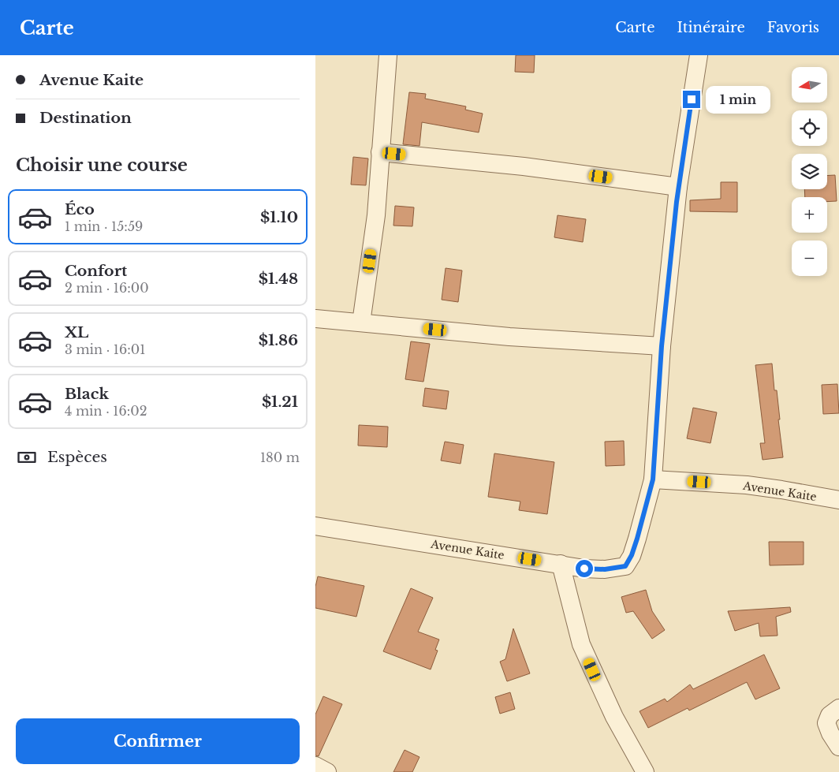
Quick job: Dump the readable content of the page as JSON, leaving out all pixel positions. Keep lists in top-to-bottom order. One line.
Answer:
{"streets":{"street":["Avenue Kaite"]},"north":"left","page":{"header":"Carte","nav":["Carte","Itinéraire","Favoris"],"banner":["Avenue Kaite","Destination"],"map_buttons":["+","−"],"bubble":"1 min","heading":"Choisir une course","list":[{"name":"Éco","note":"1 min · 15:59","value":"$1.10"},{"name":"Confort","note":"2 min · 16:00","value":"$1.48"},{"name":"XL","note":"3 min · 16:01","value":"$1.86"},{"name":"Black","note":"4 min · 16:02","value":"$1.21"}],"pay":["Espèces","180 m"],"buttons":"Confirmer"}}
